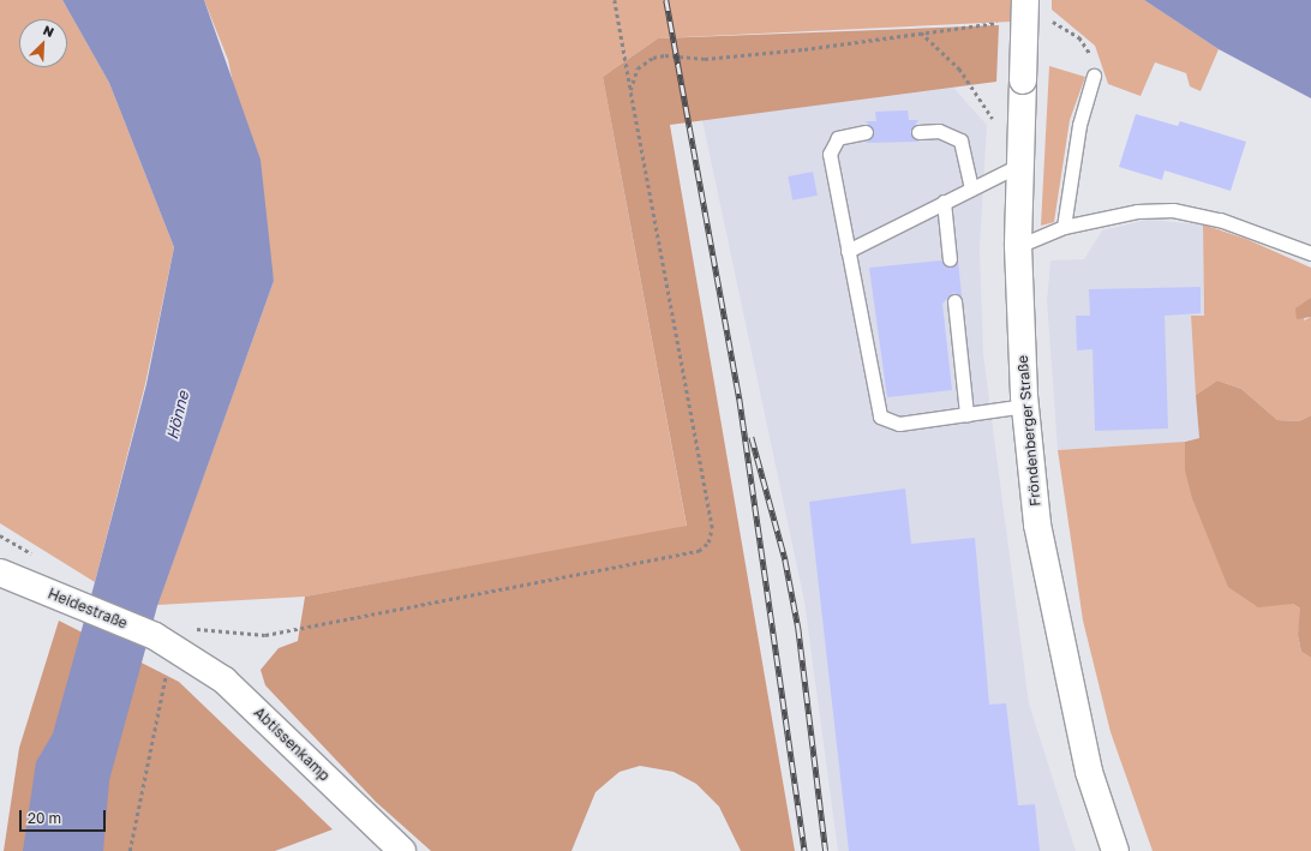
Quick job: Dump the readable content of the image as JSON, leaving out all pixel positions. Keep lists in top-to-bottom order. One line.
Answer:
{"streets":{"main road":["Fröndenberger Straße","Heidestraße","Abtissenkamp"]},"crossings":[["Heidestraße","Abtissenkamp"]],"water":["Hönne"],"scale_bar":"20 m","north":"top right"}
